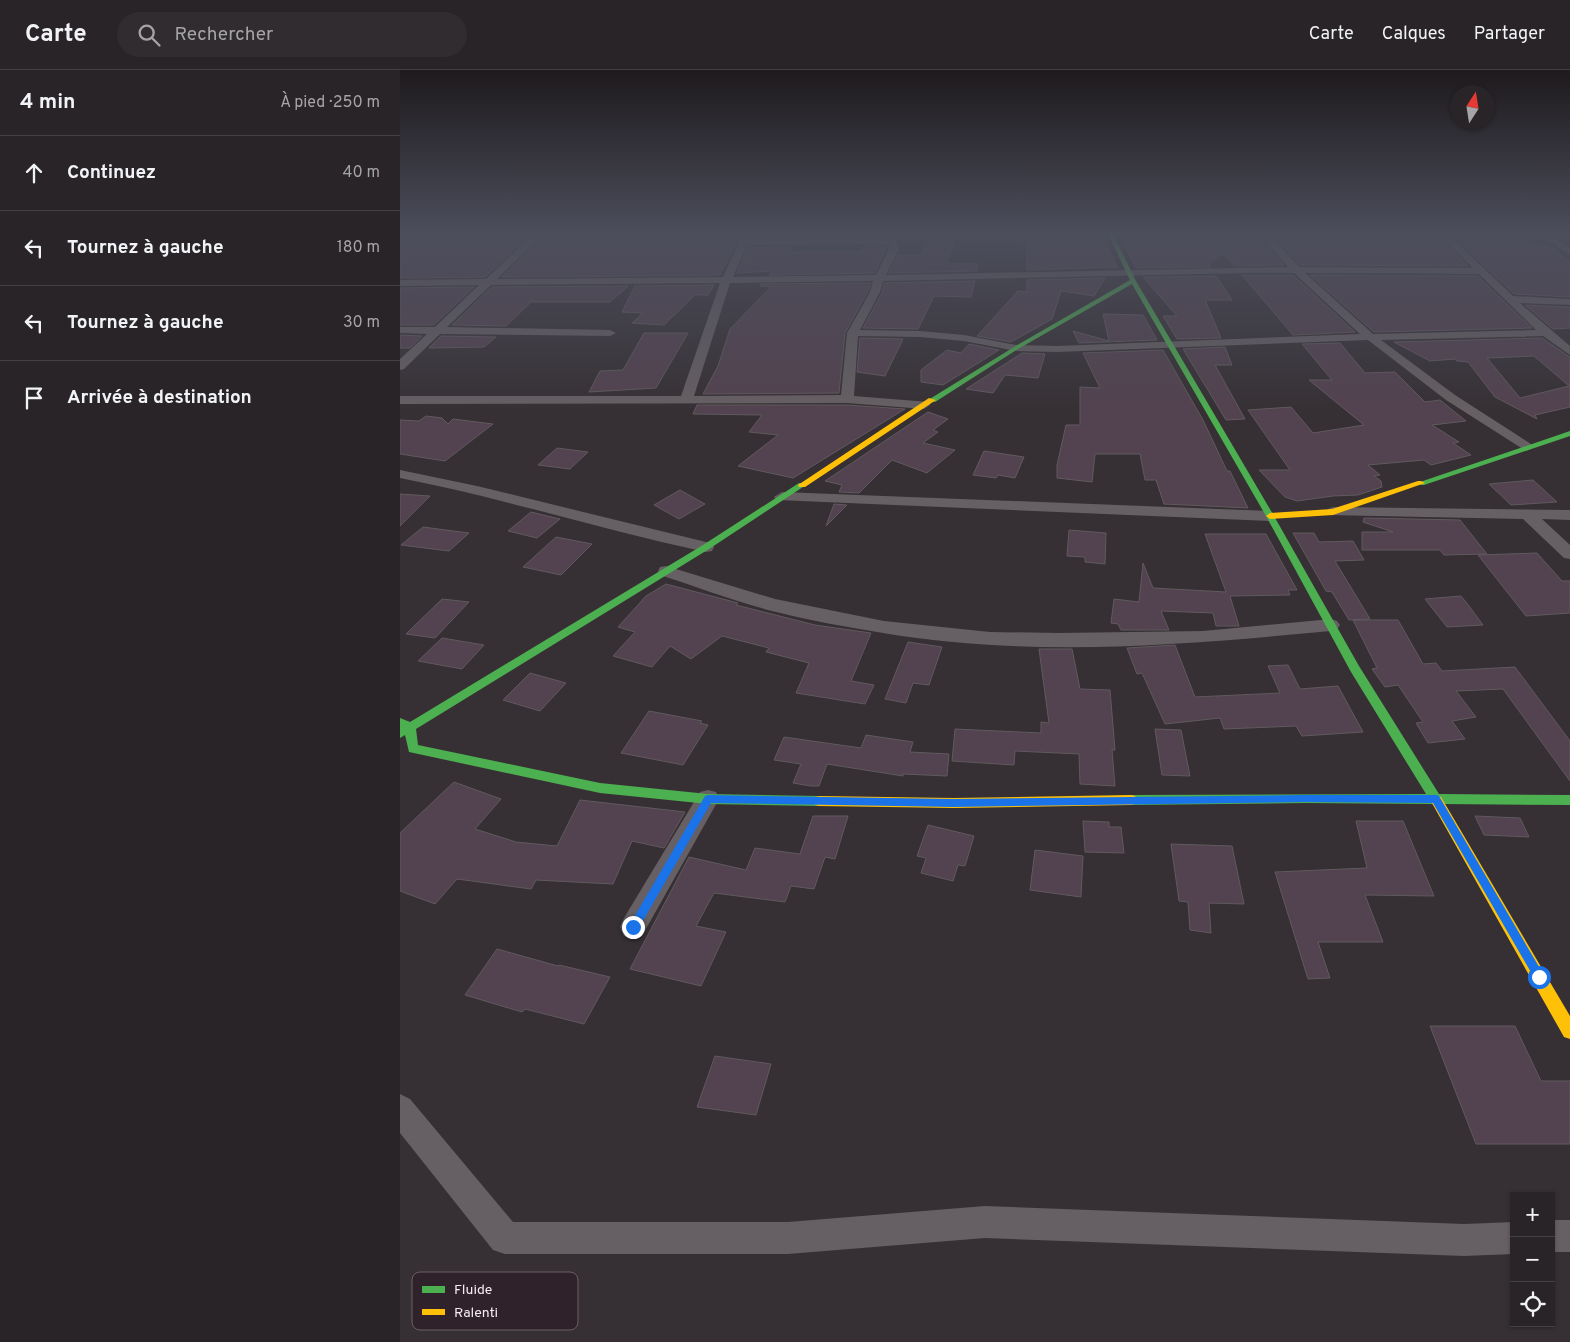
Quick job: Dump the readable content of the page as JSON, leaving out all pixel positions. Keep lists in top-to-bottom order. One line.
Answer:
{"legend":["Fluide","Ralenti"],"north":"top","page":{"header":"Carte","search":"Rechercher","nav":["Carte","Calques","Partager"],"heading":["4 min","À pied · 250 m"],"list":[["Continuez","40 m"],["Tournez à gauche","180 m"],["Tournez à gauche","30 m"],"Arrivée à destination"],"map_buttons":["+","−"]}}
